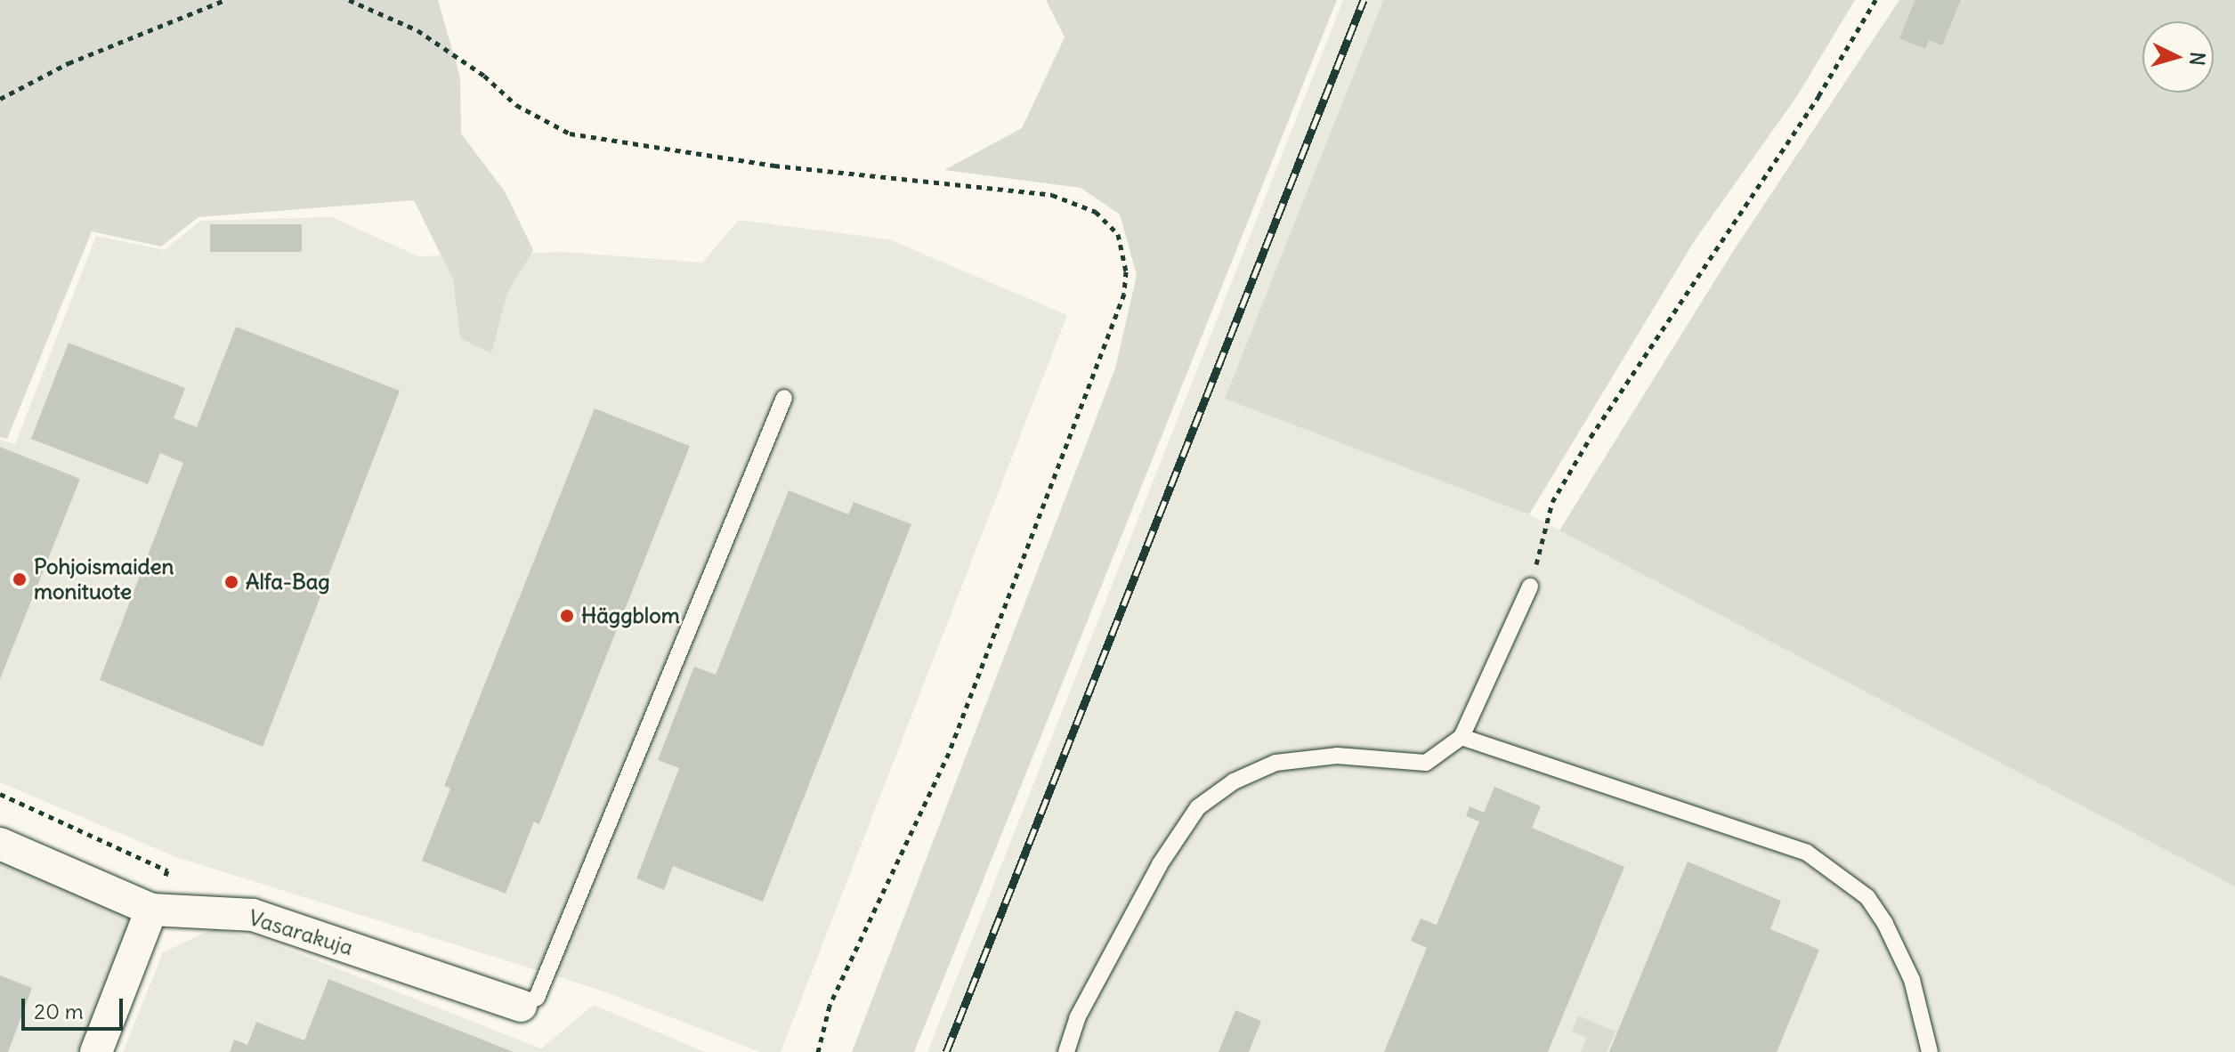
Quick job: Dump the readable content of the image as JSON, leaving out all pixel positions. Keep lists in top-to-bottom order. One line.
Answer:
{"streets":{"street":["Vasarakuja"]},"places":["Pohjoismaiden monituote","Alfa-Bag","Häggblom"],"scale_bar":"20 m","north":"right"}
